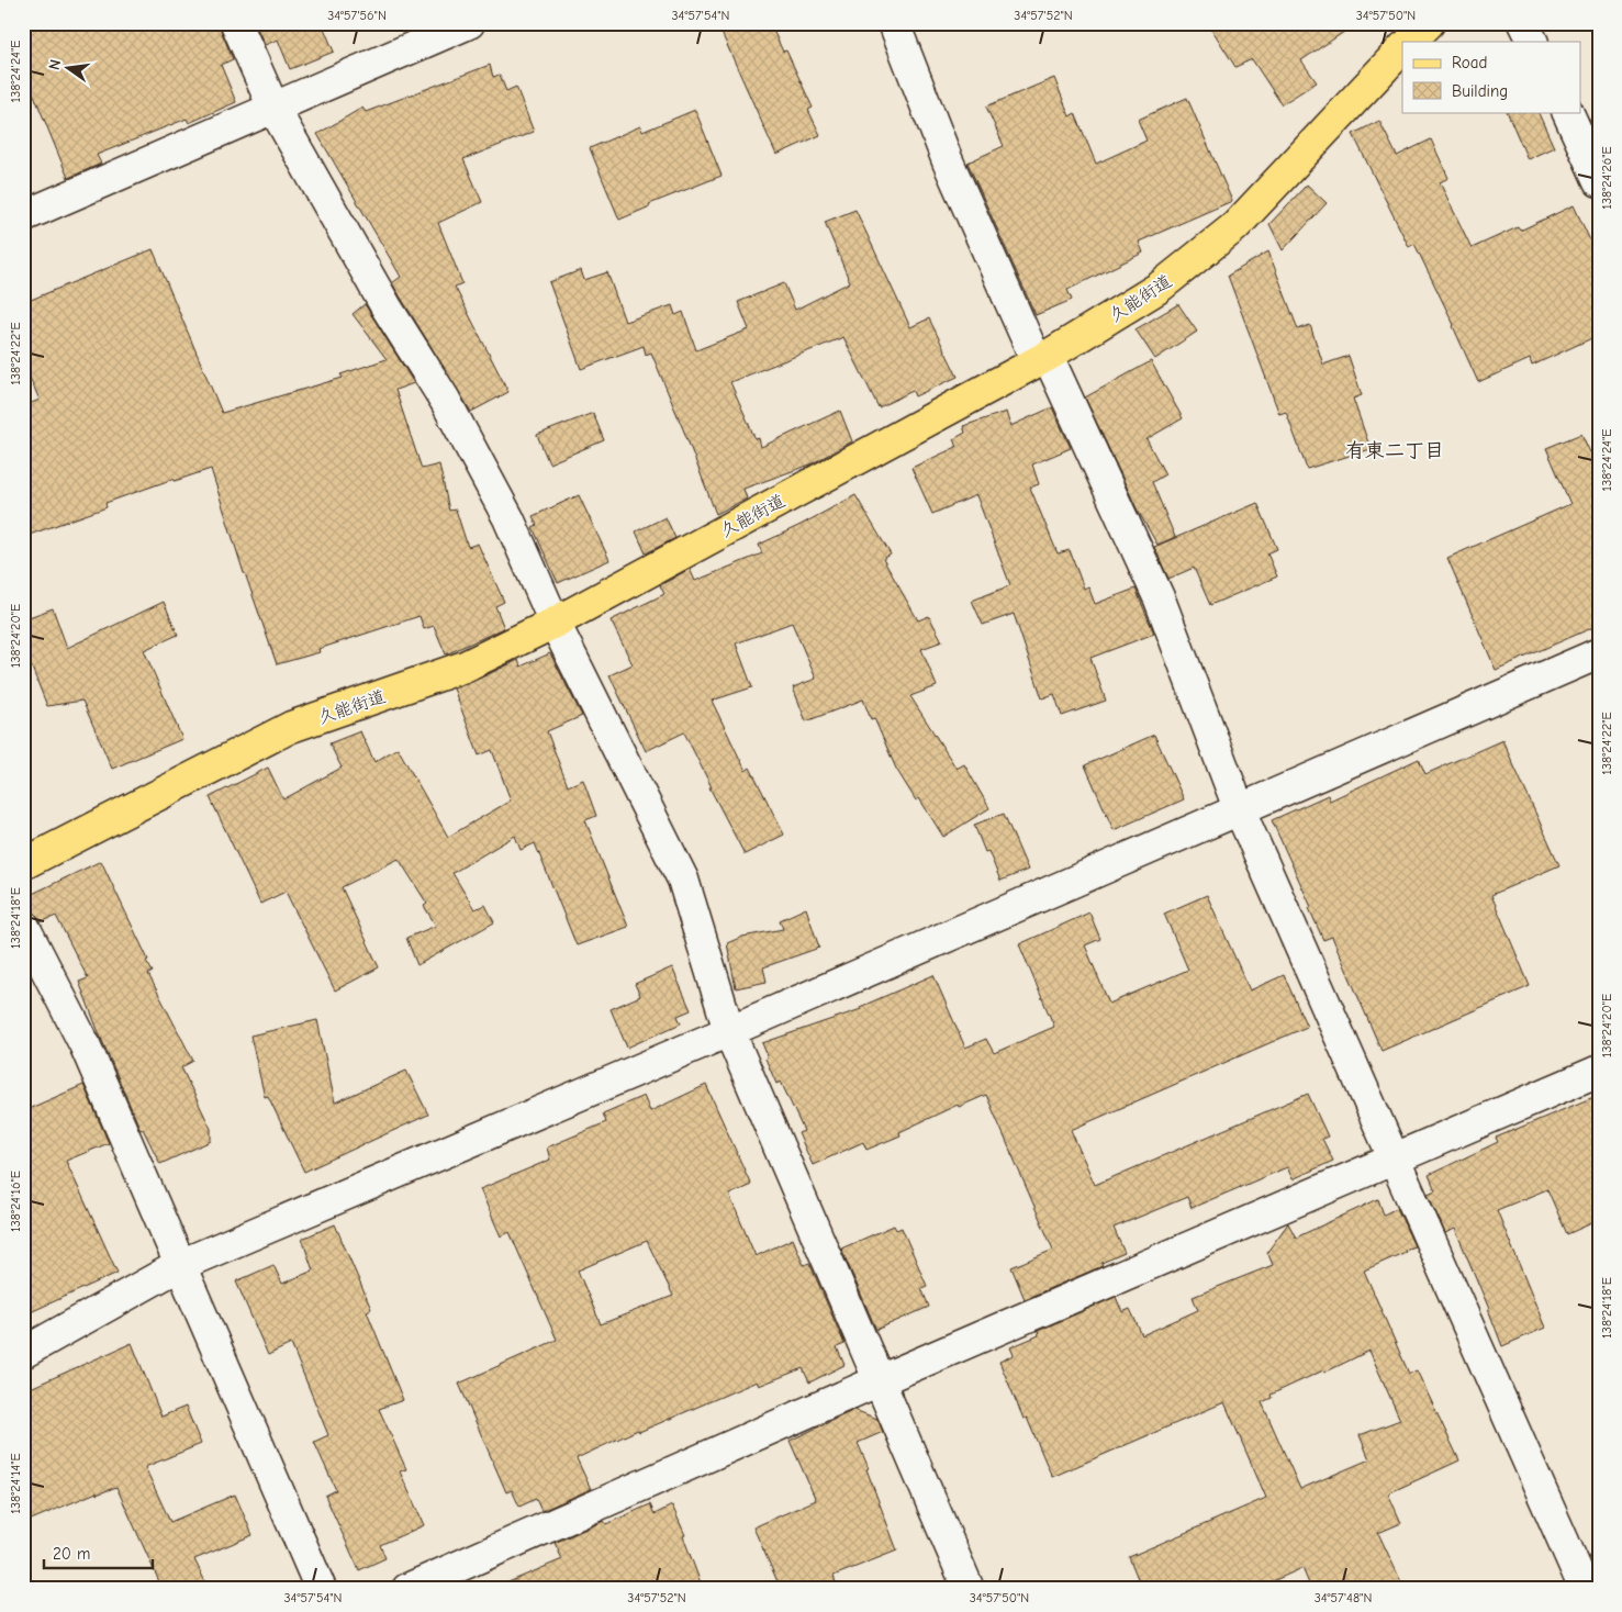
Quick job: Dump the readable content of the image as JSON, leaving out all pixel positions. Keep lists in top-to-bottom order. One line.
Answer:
{"streets":{"main road":["久能街道"]},"districts":["有東二丁目"],"legend":["Road","Building"],"scale_bar":"20 m","north":"left","coordinates":["34°57'56\"N","34°57'54\"N","34°57'52\"N","34°57'50\"N","138°24'24\"E","138°24'26\"E","138°24'22\"E","138°24'20\"E","138°24'18\"E","138°24'16\"E","138°24'14\"E","34°57'48\"N"]}
